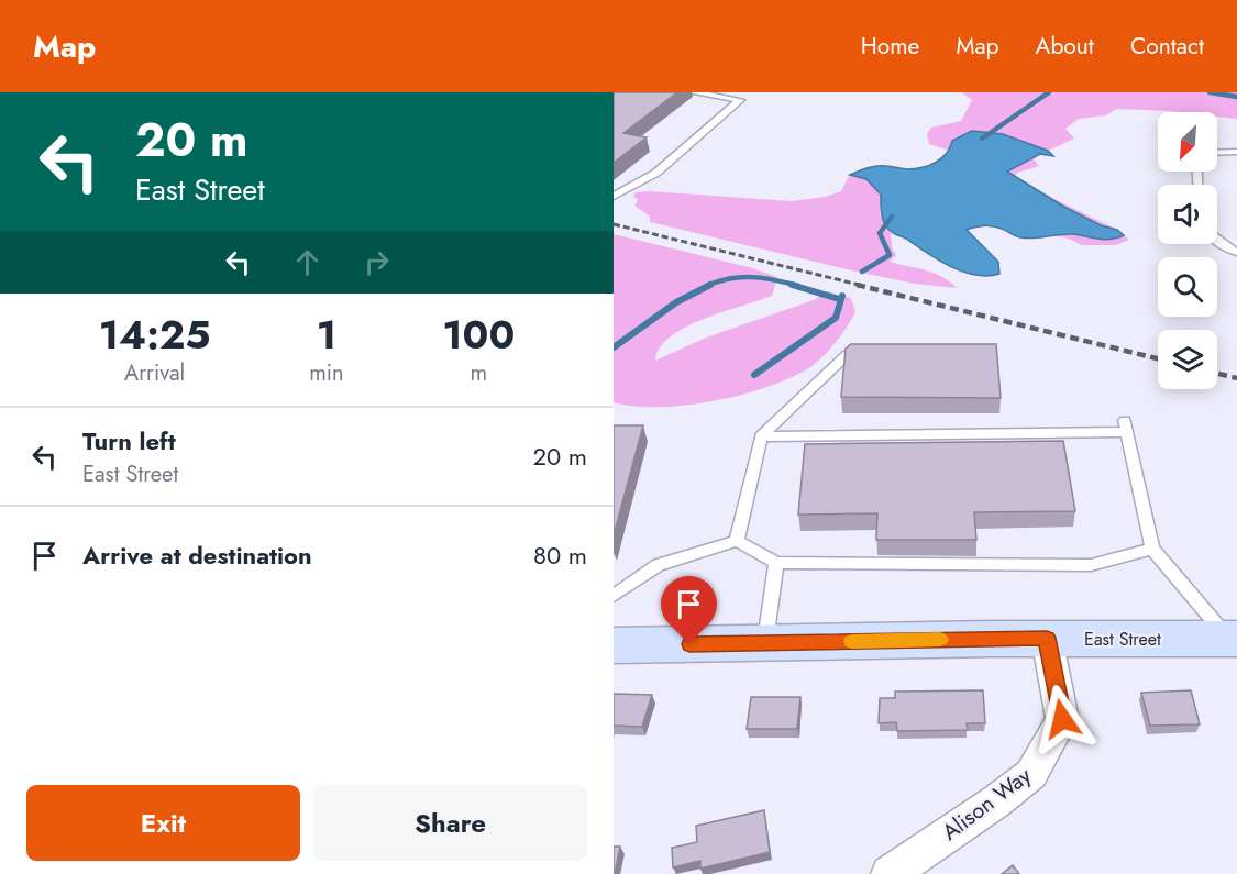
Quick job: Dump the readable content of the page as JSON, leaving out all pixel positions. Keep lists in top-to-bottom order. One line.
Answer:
{"streets":{"main road":["East Street"],"street":["Alison Way"]},"crossings":[["East Street","Alison Way"]],"north":"bottom left","page":{"header":"Map","nav":["Home","Map","About","Contact"],"turn":["20 m","East Street"],"eta":["14:25","Arrival","1","min","100","m"],"list":[{"name":"Turn left","note":"East Street","value":"20 m"},{"name":"Arrive at destination","value":"80 m"}],"buttons":["Exit","Share"]}}
